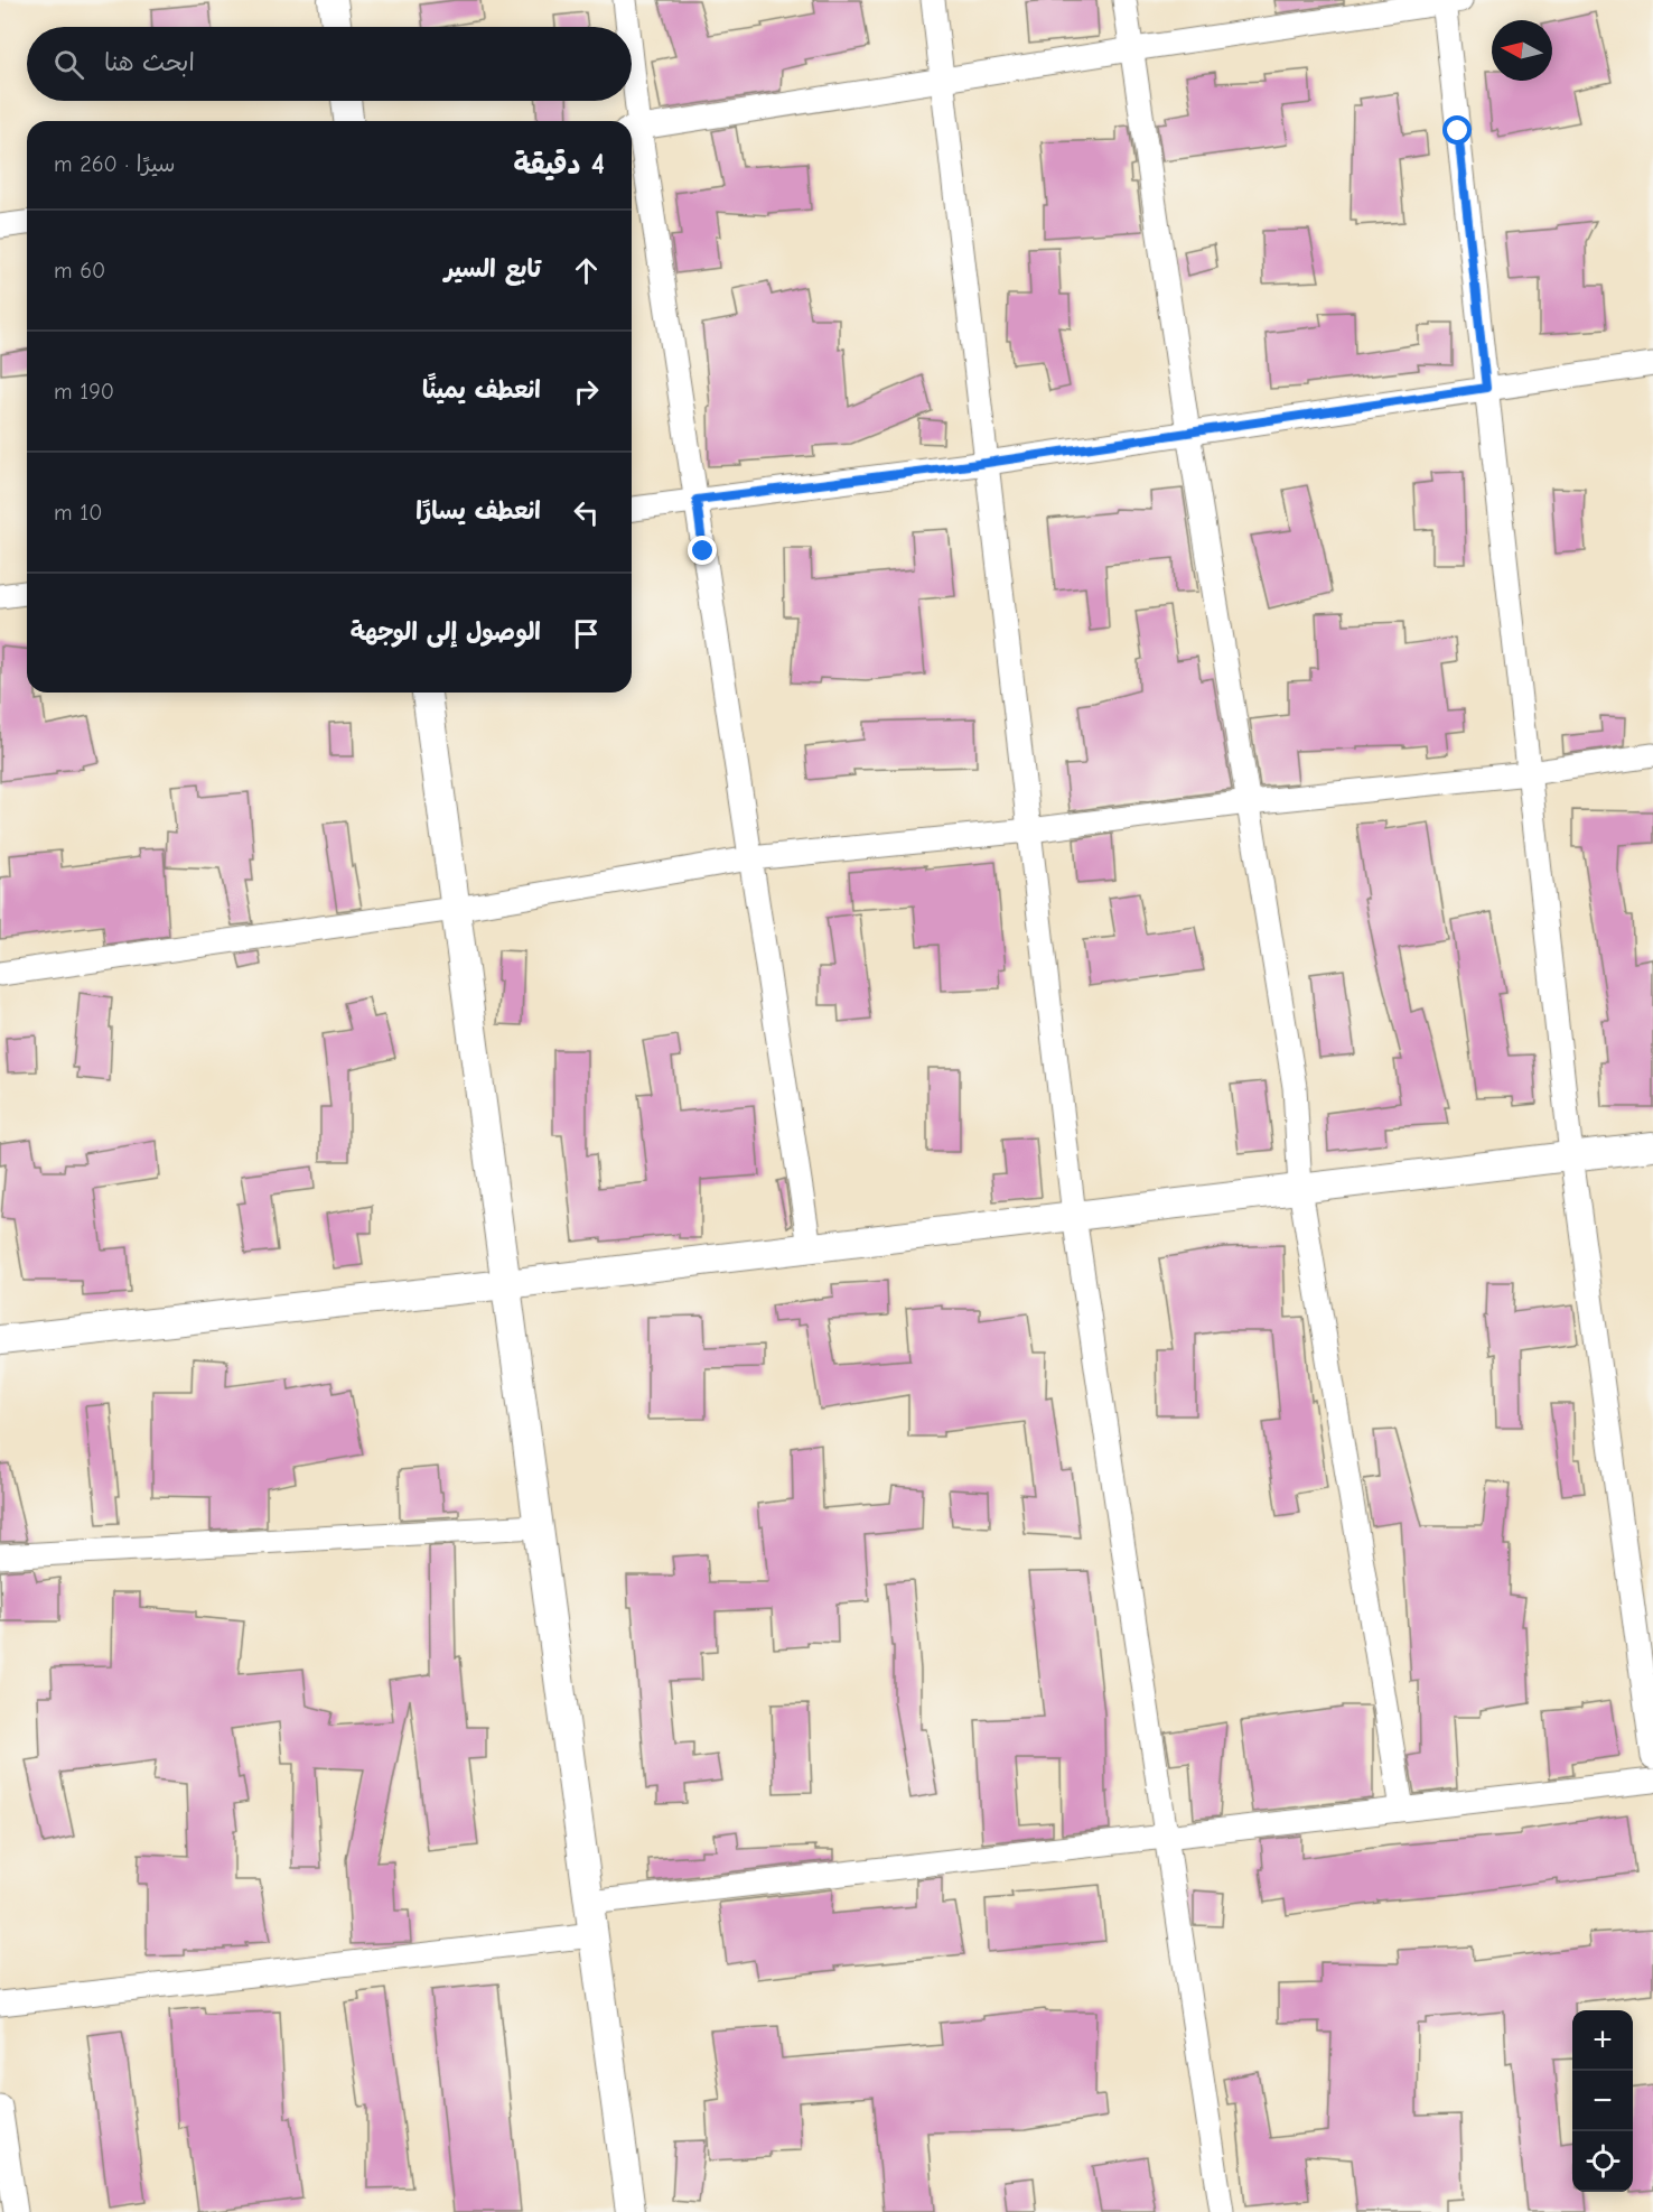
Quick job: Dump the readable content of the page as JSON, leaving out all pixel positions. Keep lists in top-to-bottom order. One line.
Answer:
{"north":"left","page":{"search":"ابحث هنا","heading":["4 دقيقة","سيرًا · 260 m"],"list":[["تابع السير","60 m"],["انعطف يمينًا","190 m"],["انعطف يسارًا","10 m"],"الوصول إلى الوجهة"],"map_buttons":["+","−"]}}
